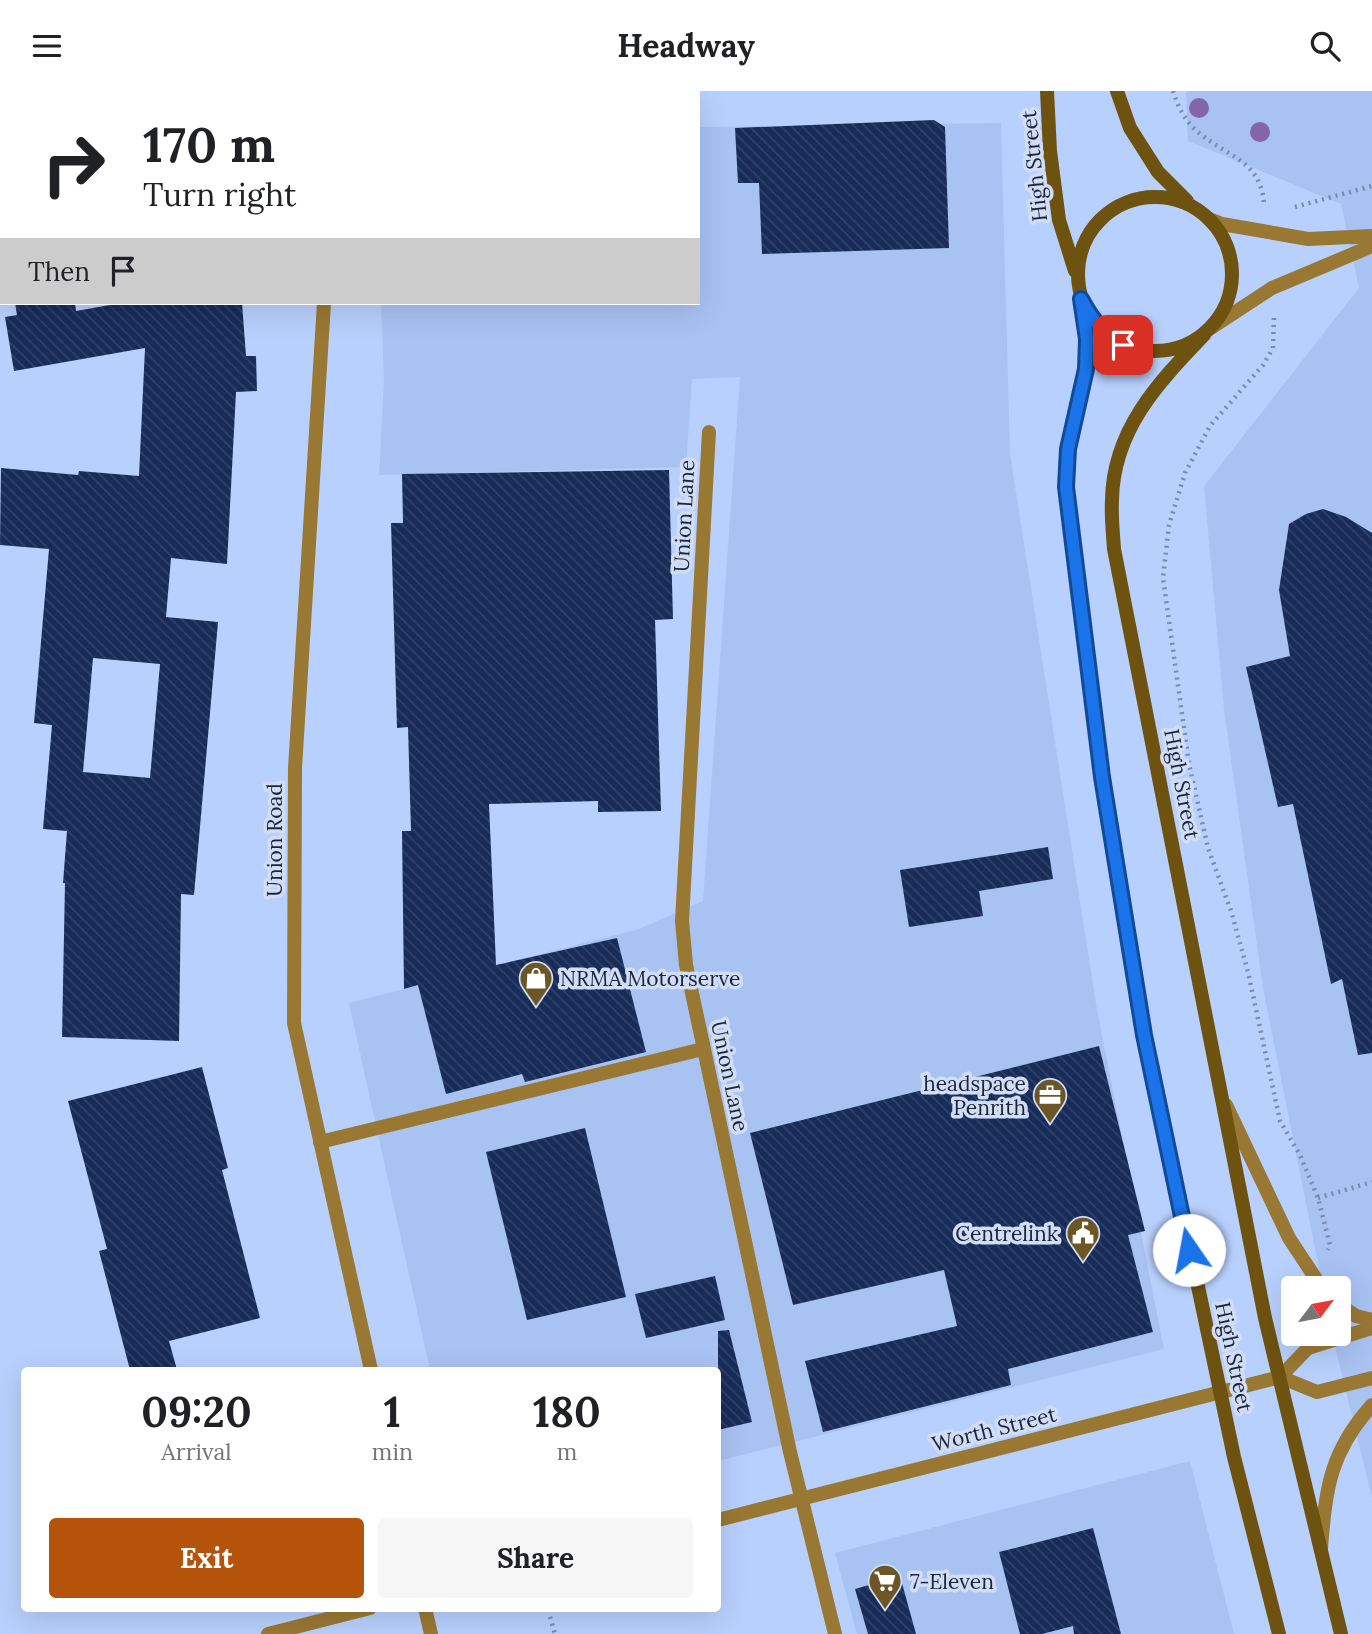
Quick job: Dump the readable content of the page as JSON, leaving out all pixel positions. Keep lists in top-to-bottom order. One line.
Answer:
{"streets":{"main road":["High Street"],"street":["Union Lane","Union Road","Worth Street"]},"crossings":[["High Street","Worth Street"],["Union Lane","Worth Street"]],"places":{"shop":["NRMA Motorserve"],"office":["headspace Penrith"],"public building":["Centrelink"],"supermarket":["7-Eleven"]},"north":"top right","page":{"header":"Headway","turn":["170 m","Turn right"],"then":"Then","eta":["09:20","Arrival","1","min","180","m"],"buttons":["Exit","Share"]}}
